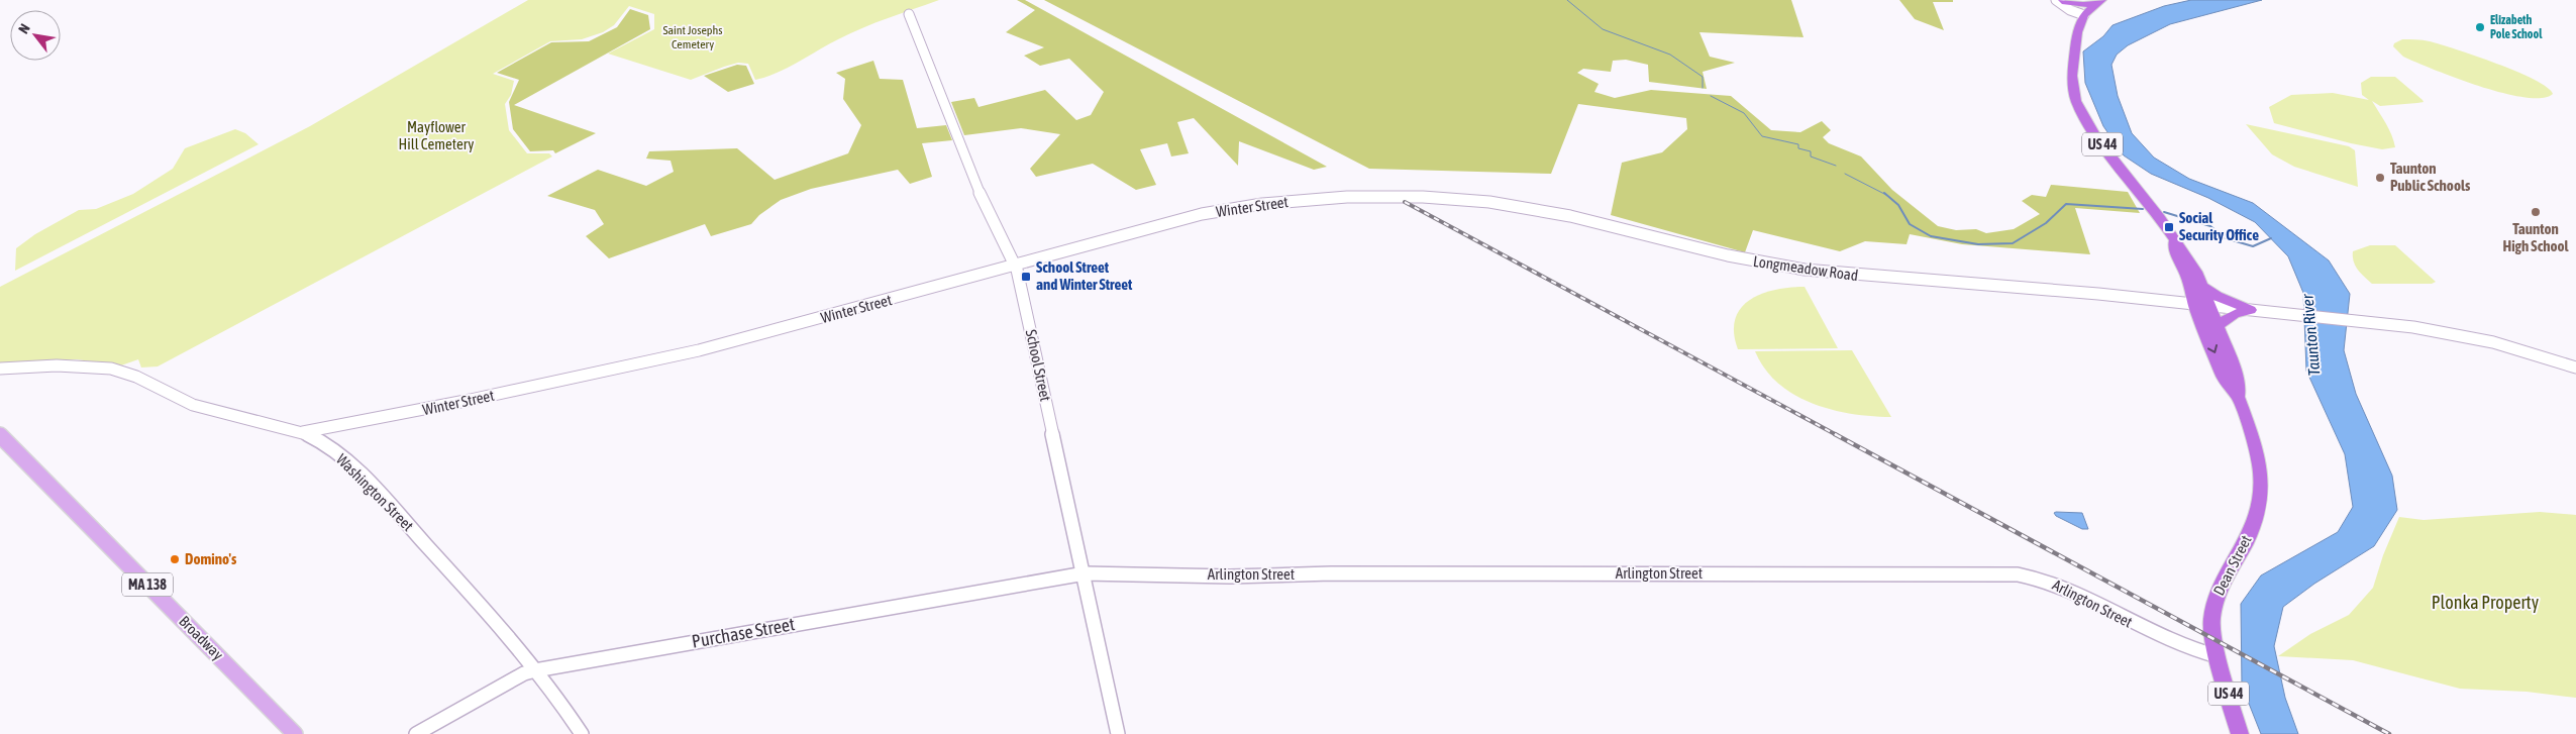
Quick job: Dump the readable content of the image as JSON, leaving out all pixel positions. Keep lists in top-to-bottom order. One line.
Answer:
{"streets":{"highway":["US 44","Dean Street"],"main road":["MA 138","Broadway"],"street":["Winter Street","Longmeadow Road","School Street","Washington Street","Arlington Street","Purchase Street"]},"crossings":[["Winter Street","Longmeadow Road"],["Winter Street","School Street"],["Winter Street","Washington Street"],["Longmeadow Road","Dean Street"],["School Street","Arlington Street"],["School Street","Purchase Street"],["Washington Street","Purchase Street"],["Dean Street","Arlington Street"],["Arlington Street","Purchase Street"]],"water":["Taunton River"],"parks":["Saint Josephs Cemetery","Mayflower Hill Cemetery","Plonka Property"],"places":{"other":["Elizabeth Pole School","Taunton Public Schools","Taunton High School","Domino's"],"transit":["Social Security Office","School Street and Winter Street"]},"north":"top left"}
